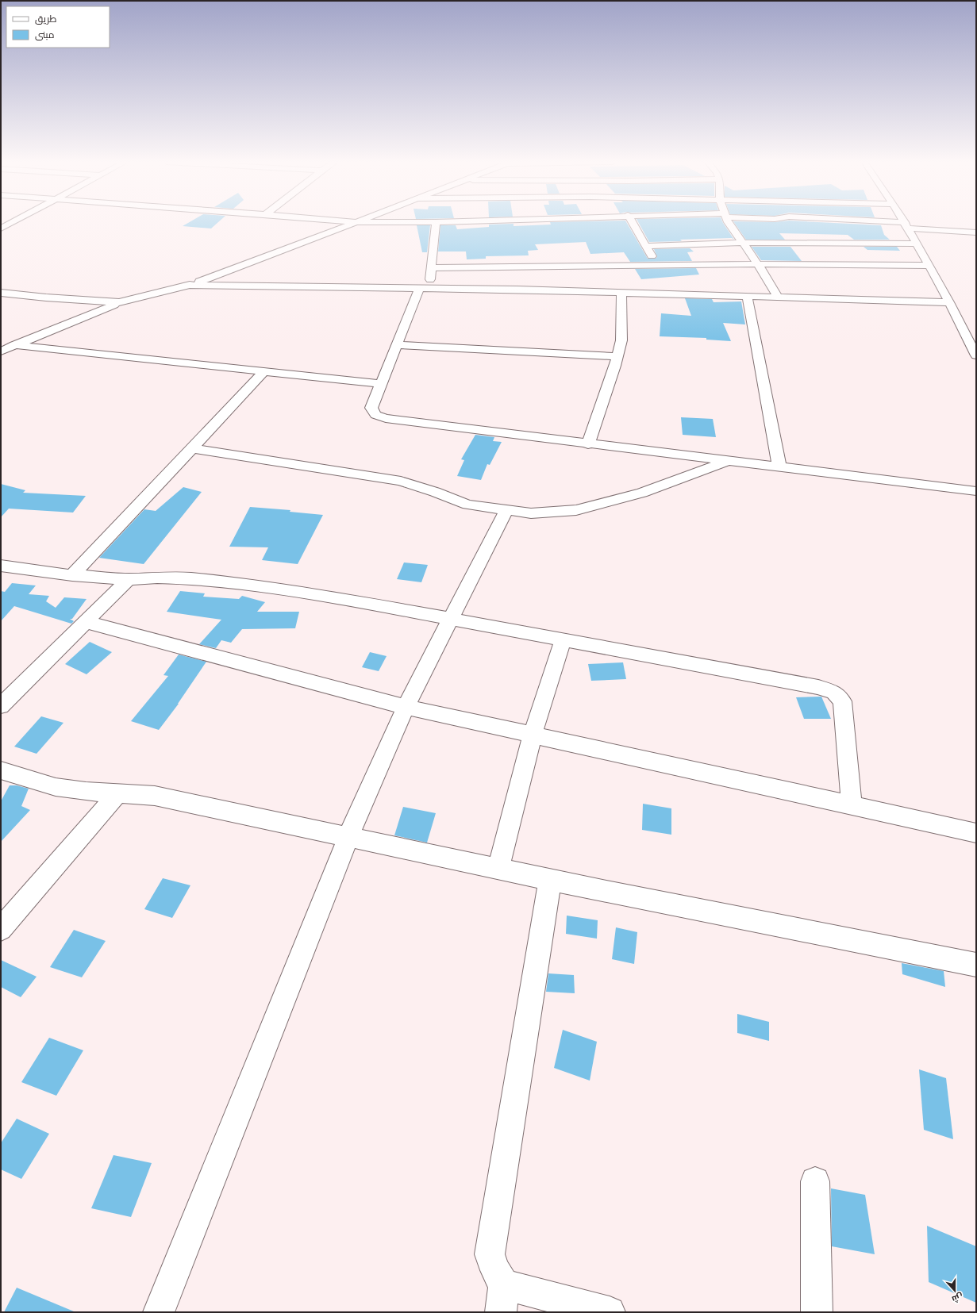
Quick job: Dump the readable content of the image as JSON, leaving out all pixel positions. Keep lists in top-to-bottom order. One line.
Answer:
{"legend":["طريق","مبنى"],"north":"bottom"}
